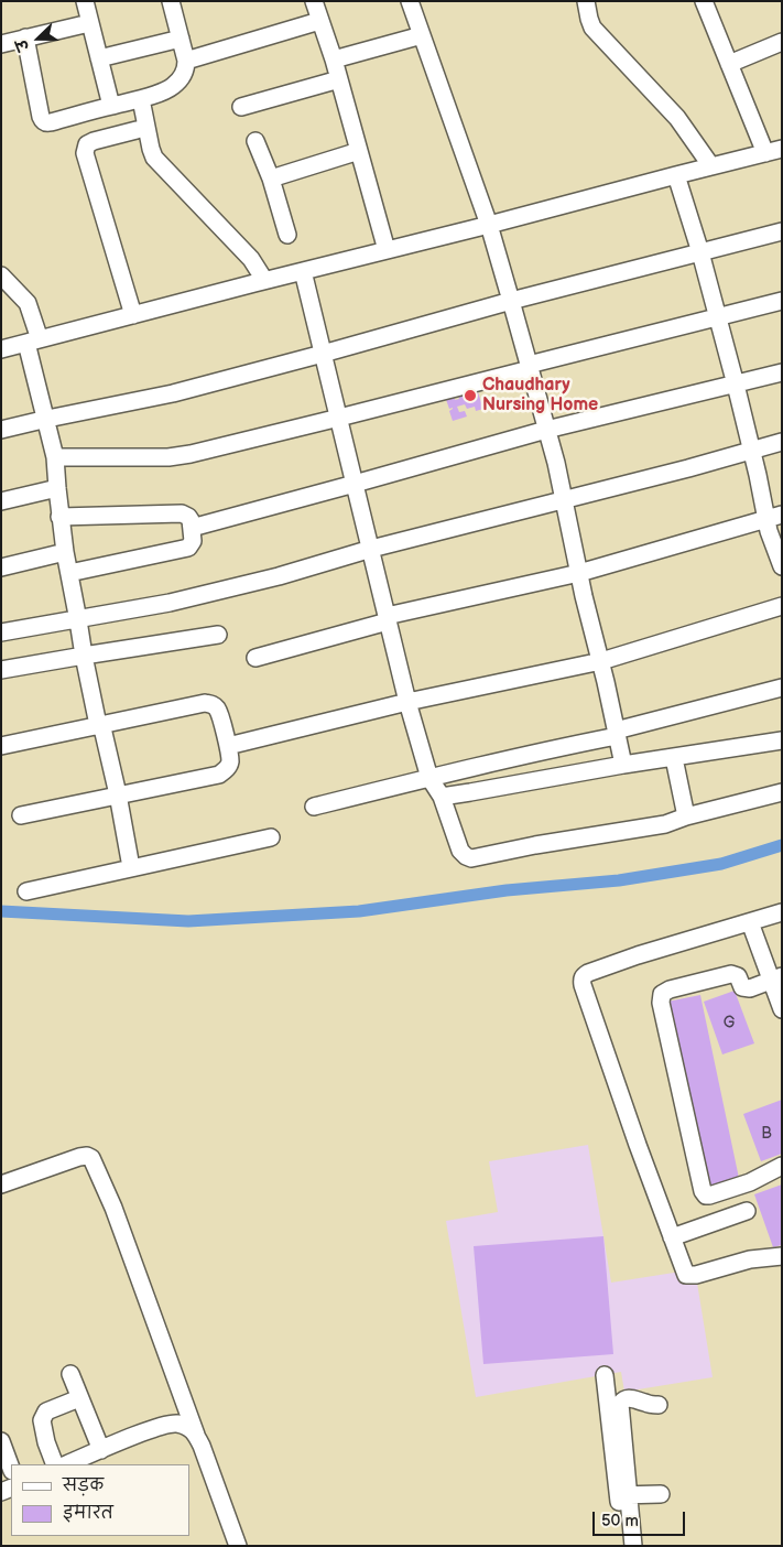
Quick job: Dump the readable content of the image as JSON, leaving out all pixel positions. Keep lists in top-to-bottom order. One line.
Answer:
{"places":["Chaudhary Nursing Home"],"house_numbers":["G","B"],"legend":["सड़क","इमारत"],"scale_bar":"50 m","north":"left"}
